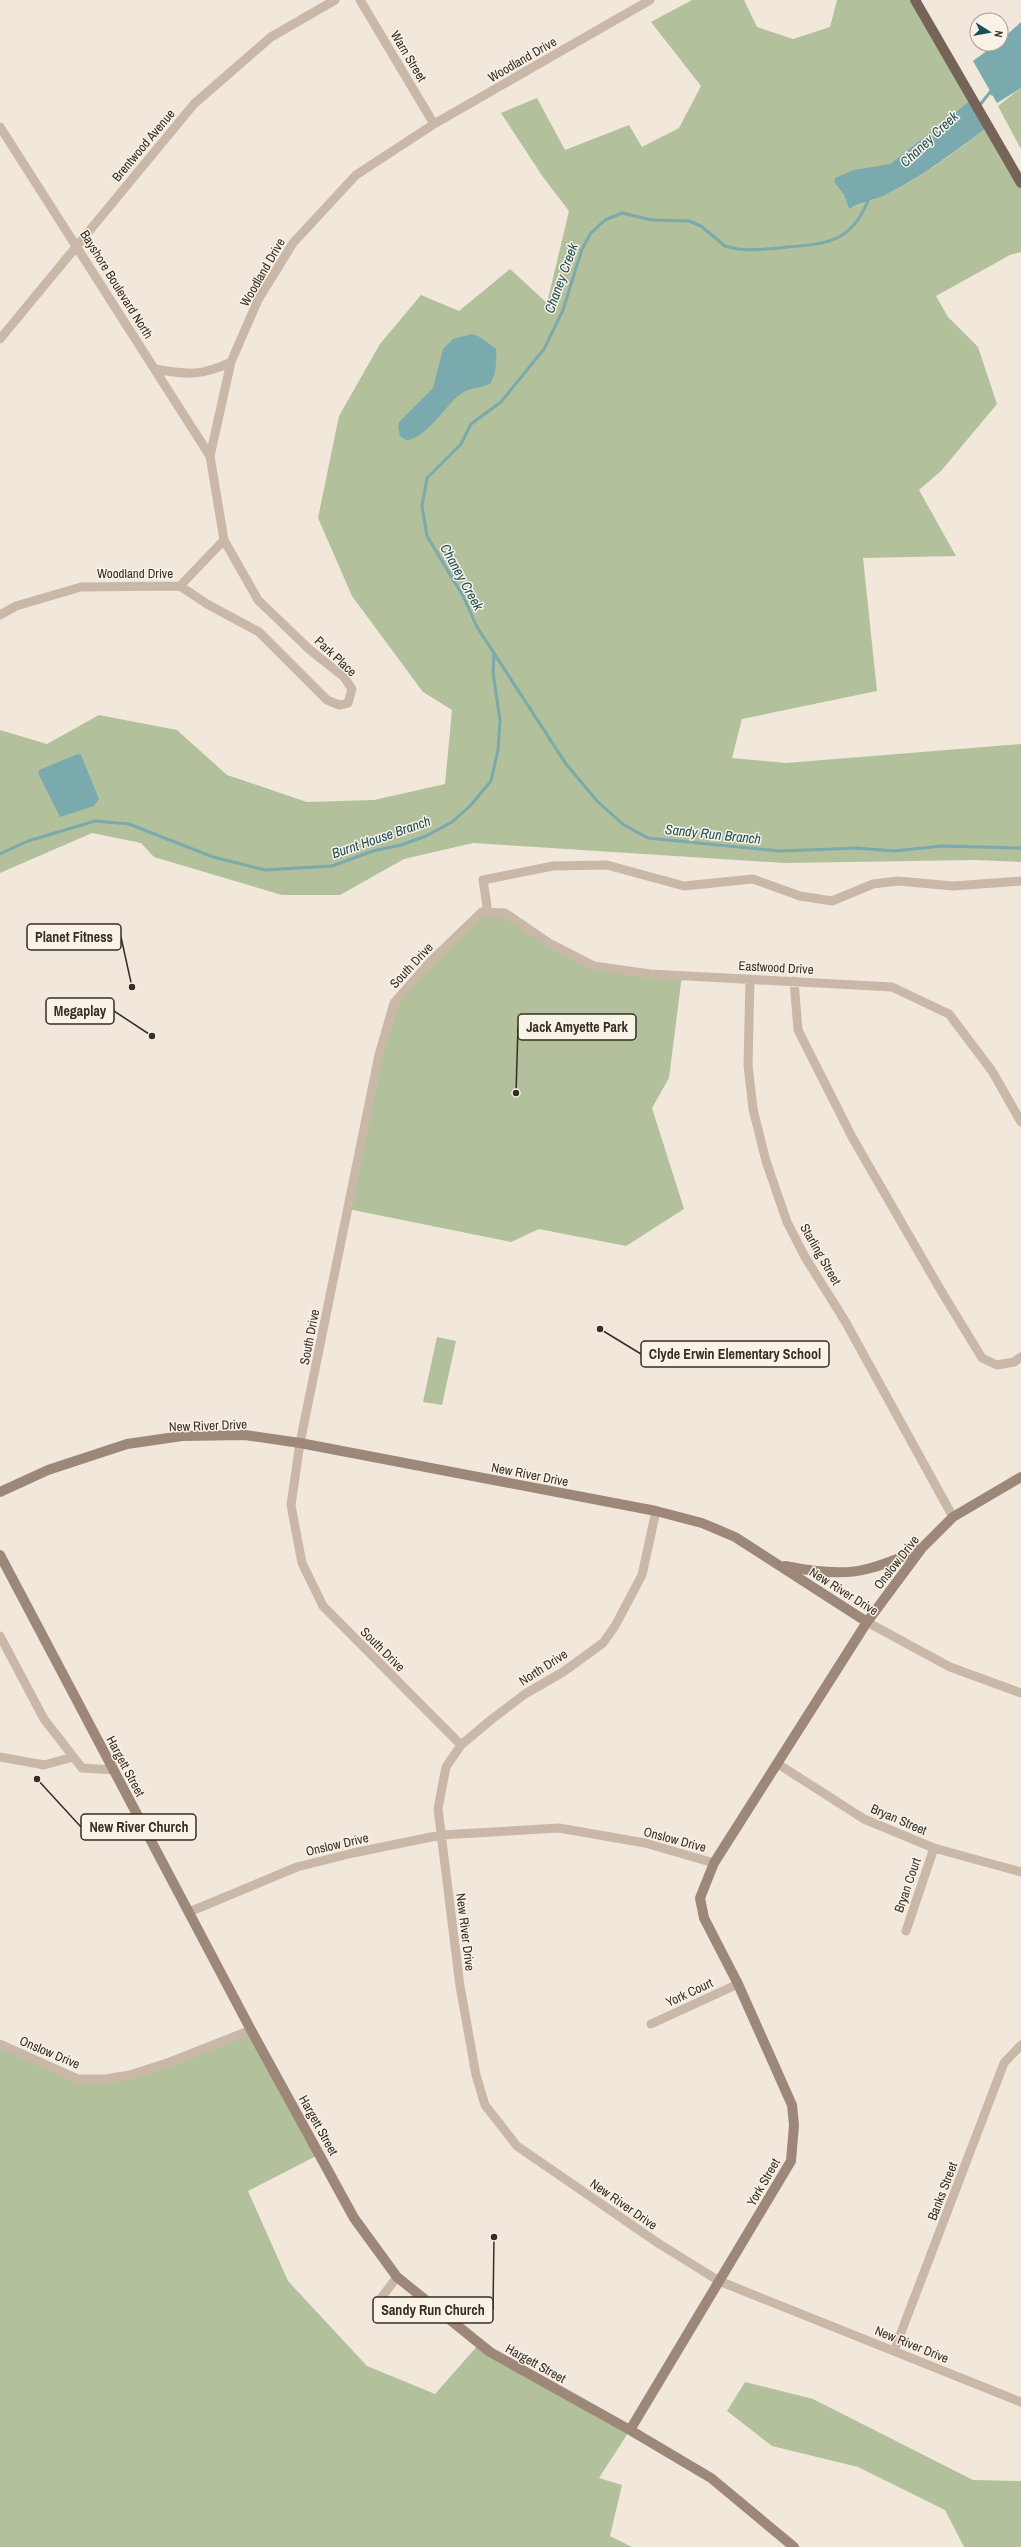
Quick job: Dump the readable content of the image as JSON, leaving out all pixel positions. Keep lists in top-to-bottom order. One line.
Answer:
{"streets":{"street":["Warn Street","Woodland Drive","Brentwood Avenue","Bayshore Boulevard North","Park Place","South Drive","Eastwood Drive","Starling Street","New River Drive","Onslow Drive","North Drive","Hargett Street","Bryan Street","Bryan Court","York Court","York Street","Banks Street"]},"crossings":[["Warn Street","Woodland Drive"],["Woodland Drive","Bayshore Boulevard North"],["Woodland Drive","Park Place"],["Brentwood Avenue","Bayshore Boulevard North"],["South Drive","Eastwood Drive"],["South Drive","New River Drive"],["South Drive","North Drive"],["Eastwood Drive","Starling Street"],["Starling Street","Onslow Drive"],["New River Drive","Onslow Drive"],["New River Drive","North Drive"],["New River Drive","York Street"],["New River Drive","Banks Street"],["Onslow Drive","North Drive"],["Onslow Drive","Hargett Street"],["Onslow Drive","Bryan Street"],["Onslow Drive","York Street"],["Hargett Street","York Street"],["Bryan Street","Bryan Court"],["York Court","York Street"]],"water":["Chaney Creek","Sandy Run Branch","Burnt House Branch"],"places":["Planet Fitness","Megaplay","Jack Amyette Park","Clyde Erwin Elementary School","New River Church","Sandy Run Church"],"north":"right"}
